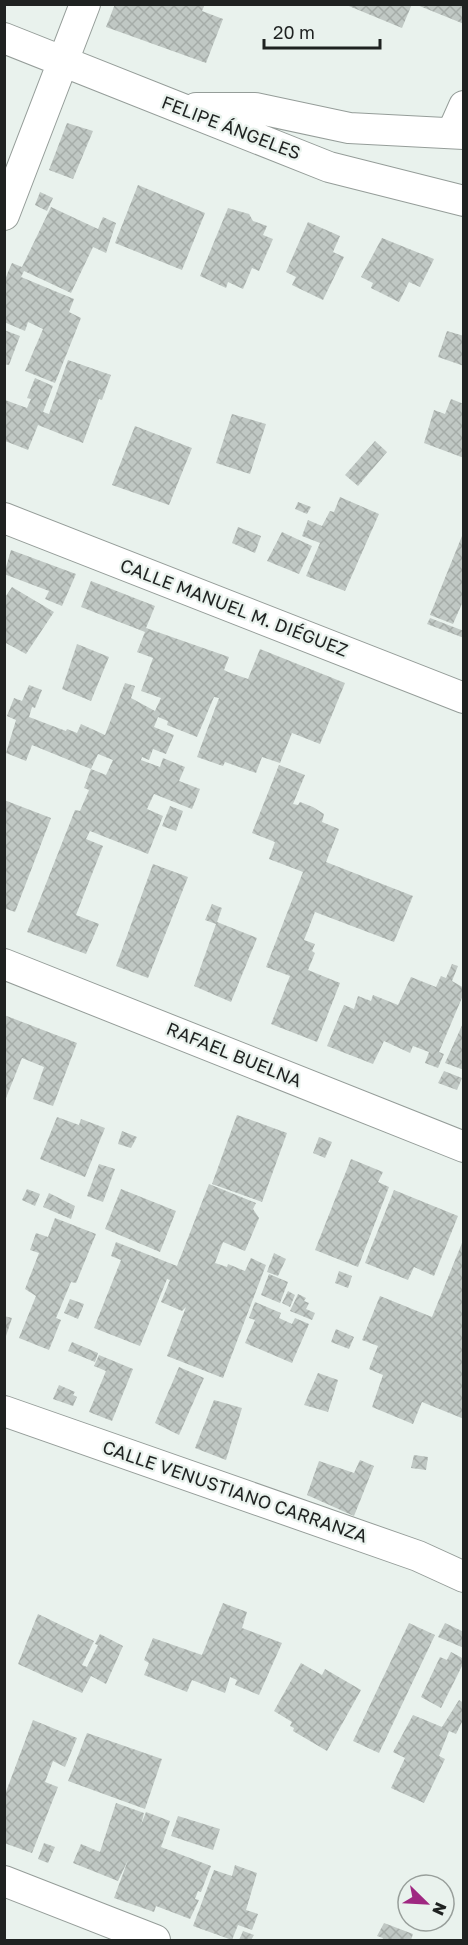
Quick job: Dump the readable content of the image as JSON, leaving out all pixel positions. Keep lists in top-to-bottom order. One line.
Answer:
{"streets":{"street":["FELIPE ÁNGELES","CALLE MANUEL M. DIÉGUEZ","RAFAEL BUELNA","CALLE VENUSTIANO CARRANZA"]},"scale_bar":"20 m","north":"bottom right"}
